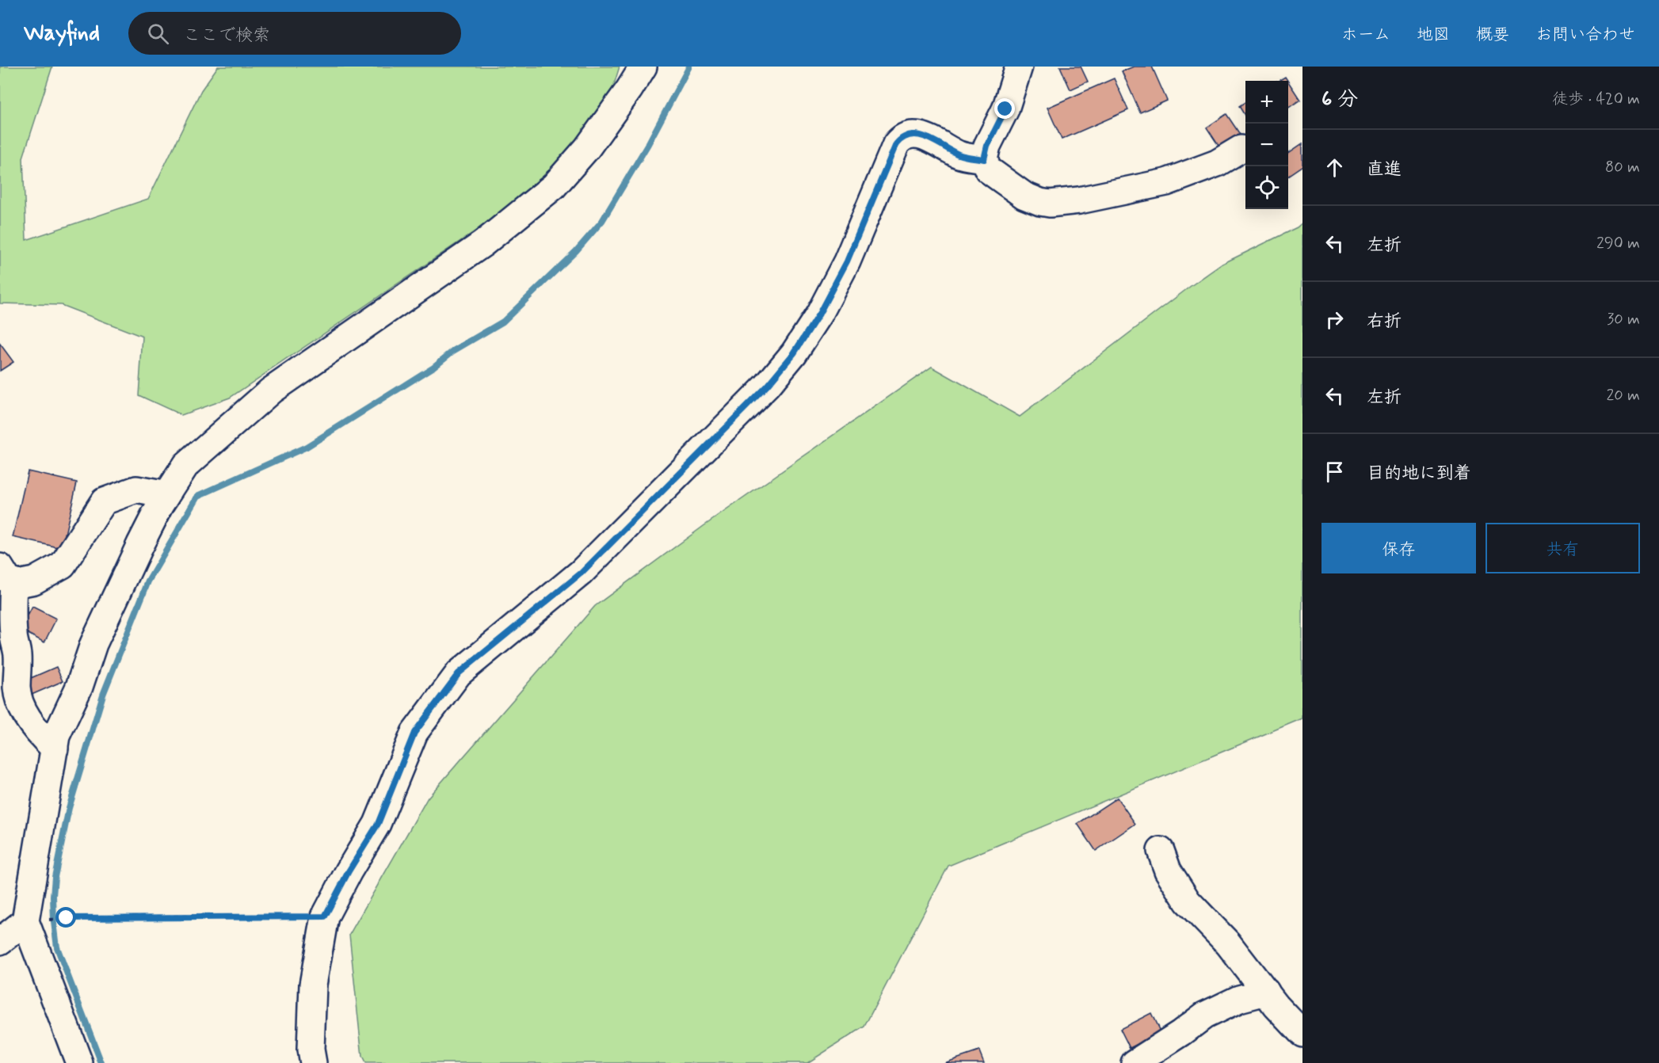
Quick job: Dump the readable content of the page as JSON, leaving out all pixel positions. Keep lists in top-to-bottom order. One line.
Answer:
{"page":{"header":"Wayfind","search":"ここで検索","nav":["ホーム","地図","概要","お問い合わせ"],"heading":["6 分","徒歩 · 420 m"],"map_buttons":["+","−"],"list":[["直進","80 m"],["左折","290 m"],["右折","30 m"],["左折","20 m"],"目的地に到着"],"buttons":["保存","共有"]}}
